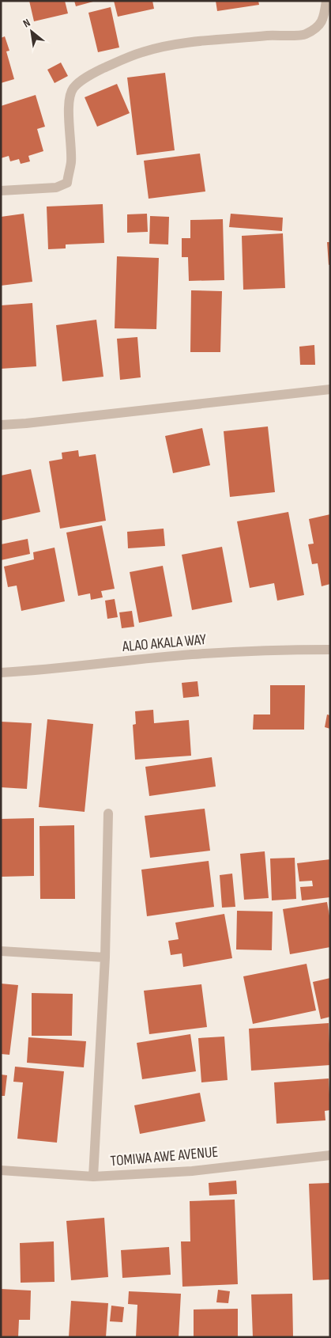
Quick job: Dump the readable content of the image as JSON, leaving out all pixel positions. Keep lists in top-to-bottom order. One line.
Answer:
{"streets":{"street":["ALAO AKALA WAY","TOMIWA AWE AVENUE"]},"north":"top left"}
